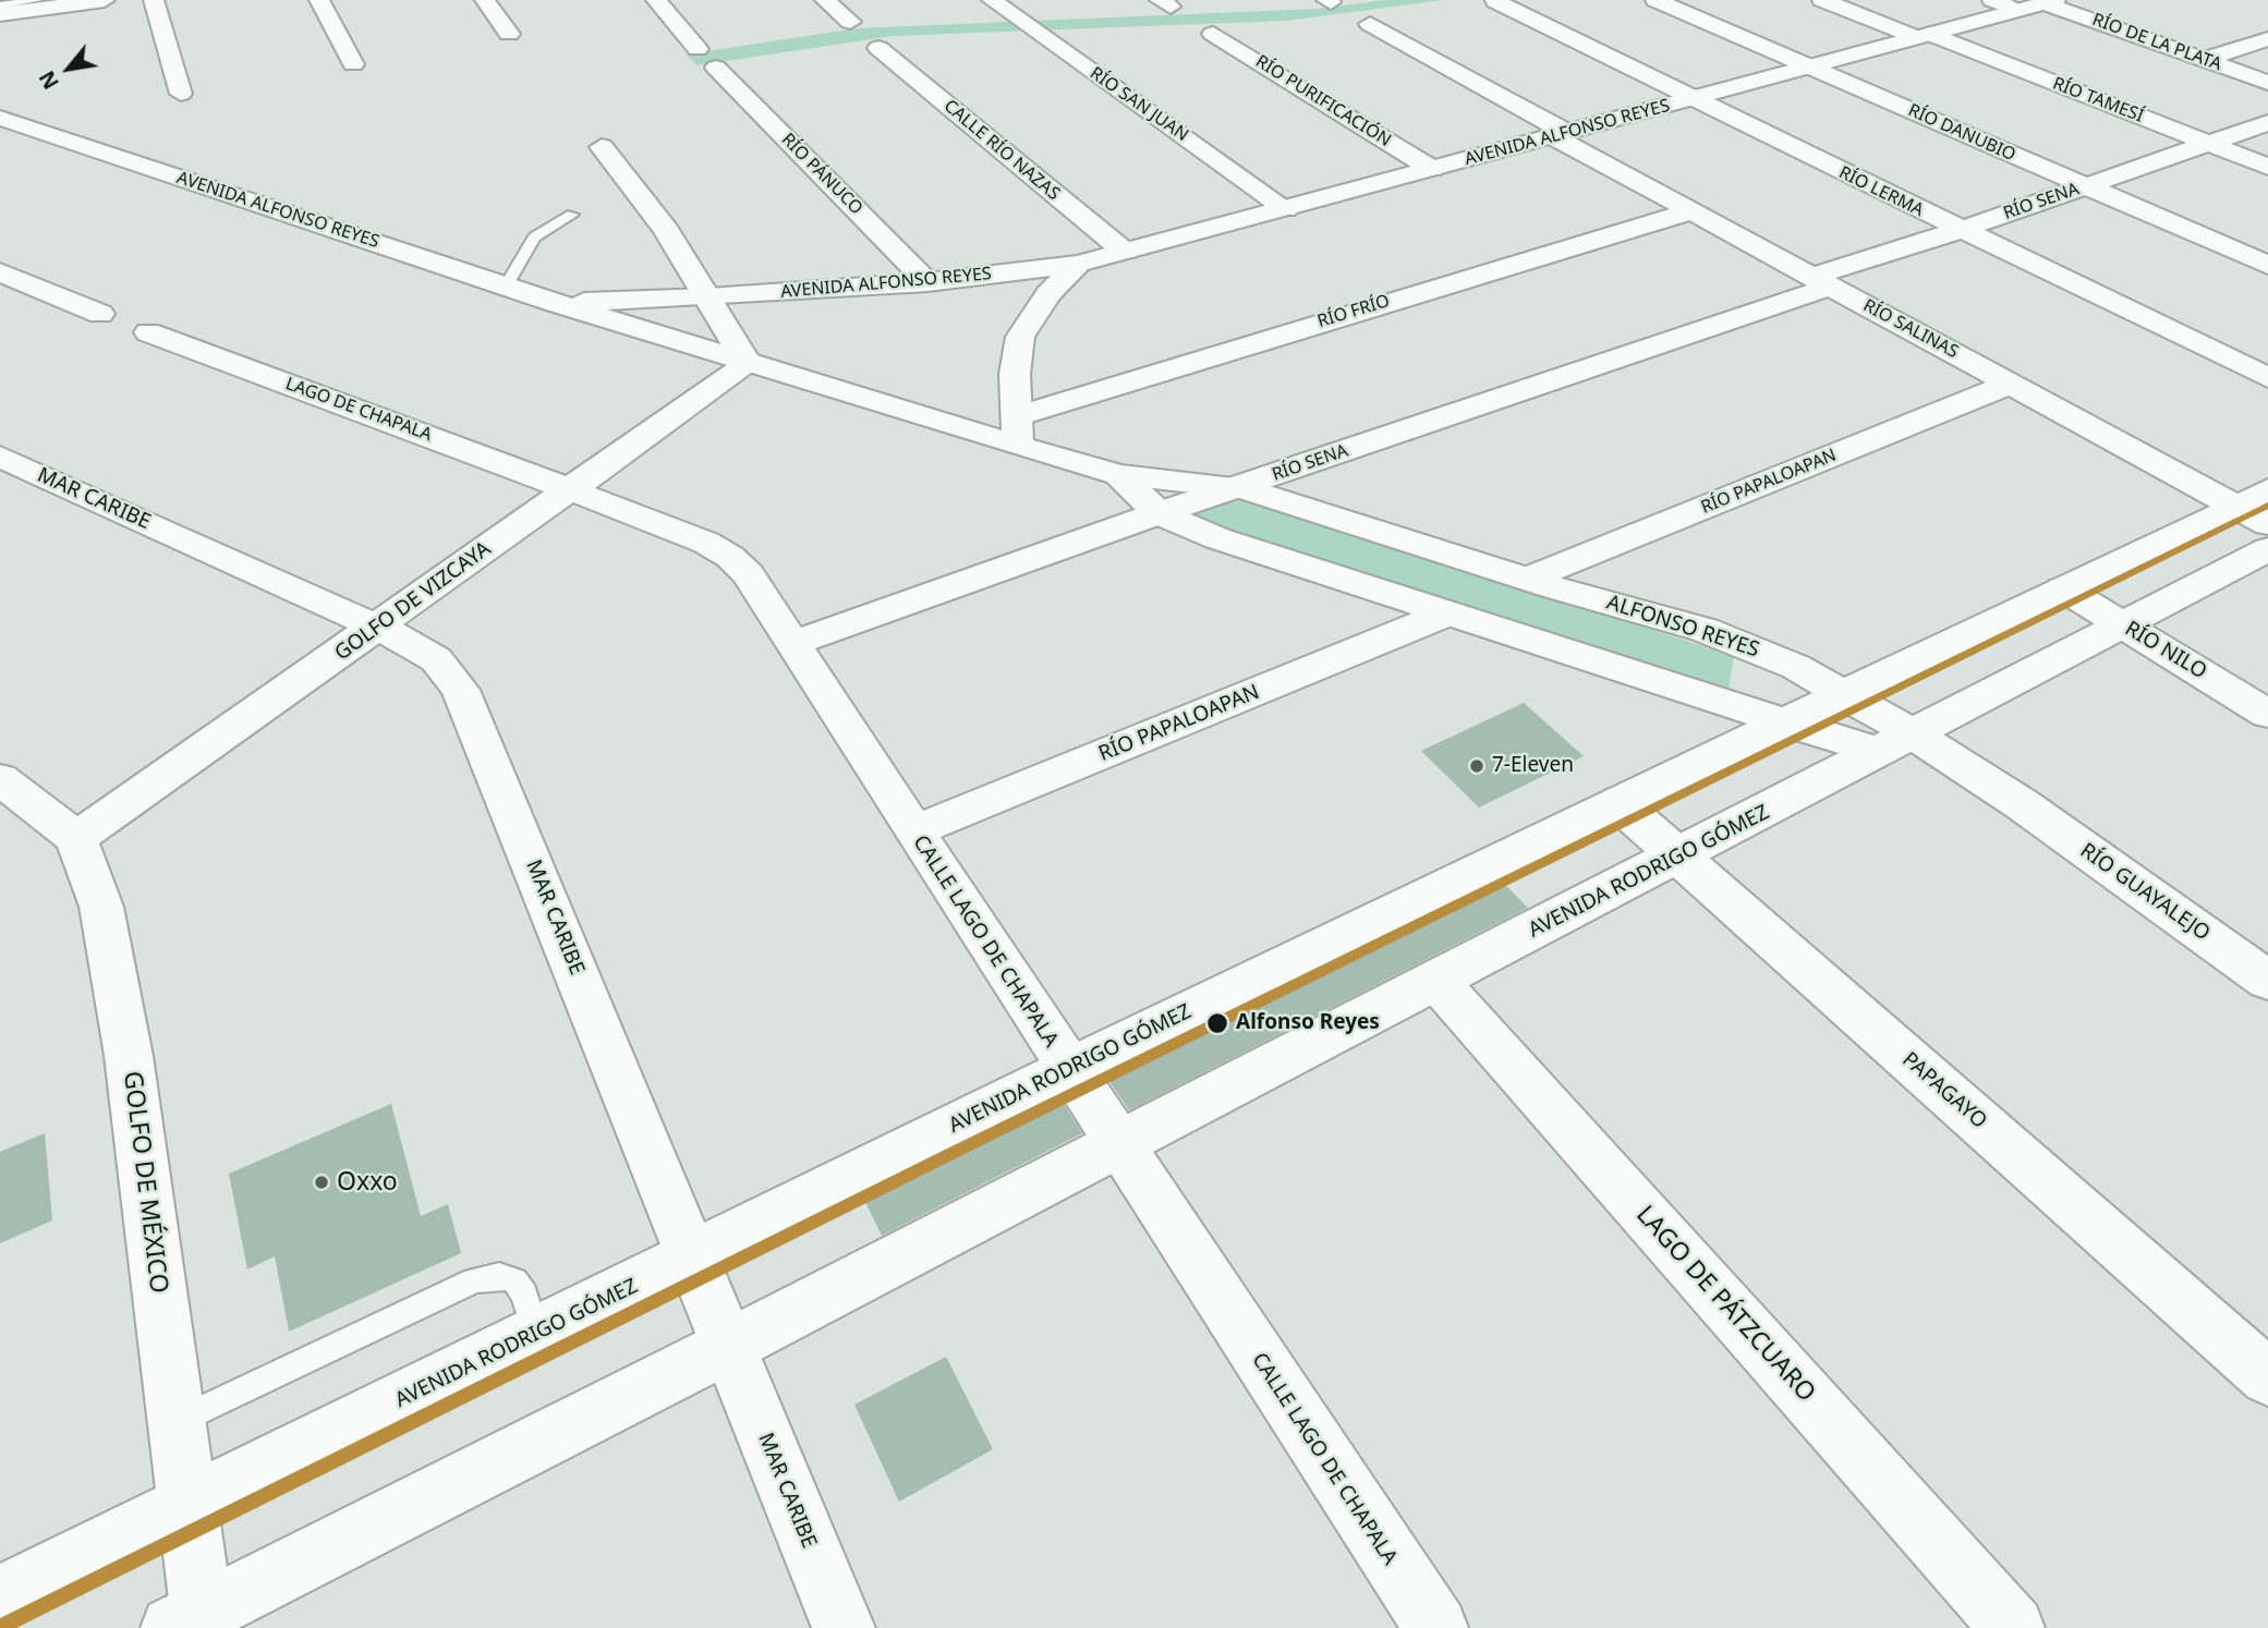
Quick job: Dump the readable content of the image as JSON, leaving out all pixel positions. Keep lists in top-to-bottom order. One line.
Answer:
{"streets":{"street":["RÍO DE LA PLATA","RÍO TAMESÍ","RÍO PURIFICACIÓN","RÍO SAN JUAN","AVENIDA ALFONSO REYES","RÍO DANUBIO","CALLE RÍO NAZAS","RÍO PÁNUCO","RÍO LERMA","RÍO SENA","RÍO FRÍO","RÍO SALINAS","LAGO DE CHAPALA","RÍO PAPALOAPAN","MAR CARIBE","GOLFO DE VIZCAYA","ALFONSO REYES","RÍO NILO","AVENIDA RODRIGO GÓMEZ","RÍO GUAYALEJO","CALLE LAGO DE CHAPALA","PAPAGAYO","GOLFO DE MÉXICO","LAGO DE PÁTZCUARO"]},"crossings":[["RÍO DE LA PLATA","AVENIDA ALFONSO REYES"],["RÍO TAMESÍ","AVENIDA ALFONSO REYES"],["RÍO TAMESÍ","RÍO SENA"],["RÍO PURIFICACIÓN","AVENIDA ALFONSO REYES"],["RÍO SAN JUAN","AVENIDA ALFONSO REYES"],["AVENIDA ALFONSO REYES","RÍO DANUBIO"],["AVENIDA ALFONSO REYES","CALLE RÍO NAZAS"],["AVENIDA ALFONSO REYES","RÍO PÁNUCO"],["AVENIDA ALFONSO REYES","RÍO LERMA"],["AVENIDA ALFONSO REYES","RÍO SALINAS"],["AVENIDA ALFONSO REYES","GOLFO DE VIZCAYA"],["AVENIDA ALFONSO REYES","ALFONSO REYES"],["RÍO DANUBIO","RÍO SENA"],["RÍO LERMA","RÍO SENA"],["RÍO SENA","RÍO SALINAS"],["RÍO SENA","ALFONSO REYES"],["RÍO SENA","CALLE LAGO DE CHAPALA"],["RÍO FRÍO","RÍO SALINAS"],["RÍO SALINAS","RÍO PAPALOAPAN"],["RÍO SALINAS","AVENIDA RODRIGO GÓMEZ"],["LAGO DE CHAPALA","GOLFO DE VIZCAYA"],["LAGO DE CHAPALA","CALLE LAGO DE CHAPALA"],["RÍO PAPALOAPAN","ALFONSO REYES"],["RÍO PAPALOAPAN","CALLE LAGO DE CHAPALA"],["MAR CARIBE","GOLFO DE VIZCAYA"],["MAR CARIBE","AVENIDA RODRIGO GÓMEZ"],["GOLFO DE VIZCAYA","CALLE LAGO DE CHAPALA"],["GOLFO DE VIZCAYA","GOLFO DE MÉXICO"],["ALFONSO REYES","AVENIDA RODRIGO GÓMEZ"],["ALFONSO REYES","RÍO GUAYALEJO"],["RÍO NILO","AVENIDA RODRIGO GÓMEZ"],["AVENIDA RODRIGO GÓMEZ","RÍO GUAYALEJO"],["AVENIDA RODRIGO GÓMEZ","CALLE LAGO DE CHAPALA"],["AVENIDA RODRIGO GÓMEZ","PAPAGAYO"],["AVENIDA RODRIGO GÓMEZ","GOLFO DE MÉXICO"],["AVENIDA RODRIGO GÓMEZ","LAGO DE PÁTZCUARO"]],"places":["7-Eleven","Alfonso Reyes","Oxxo"],"north":"bottom left"}
